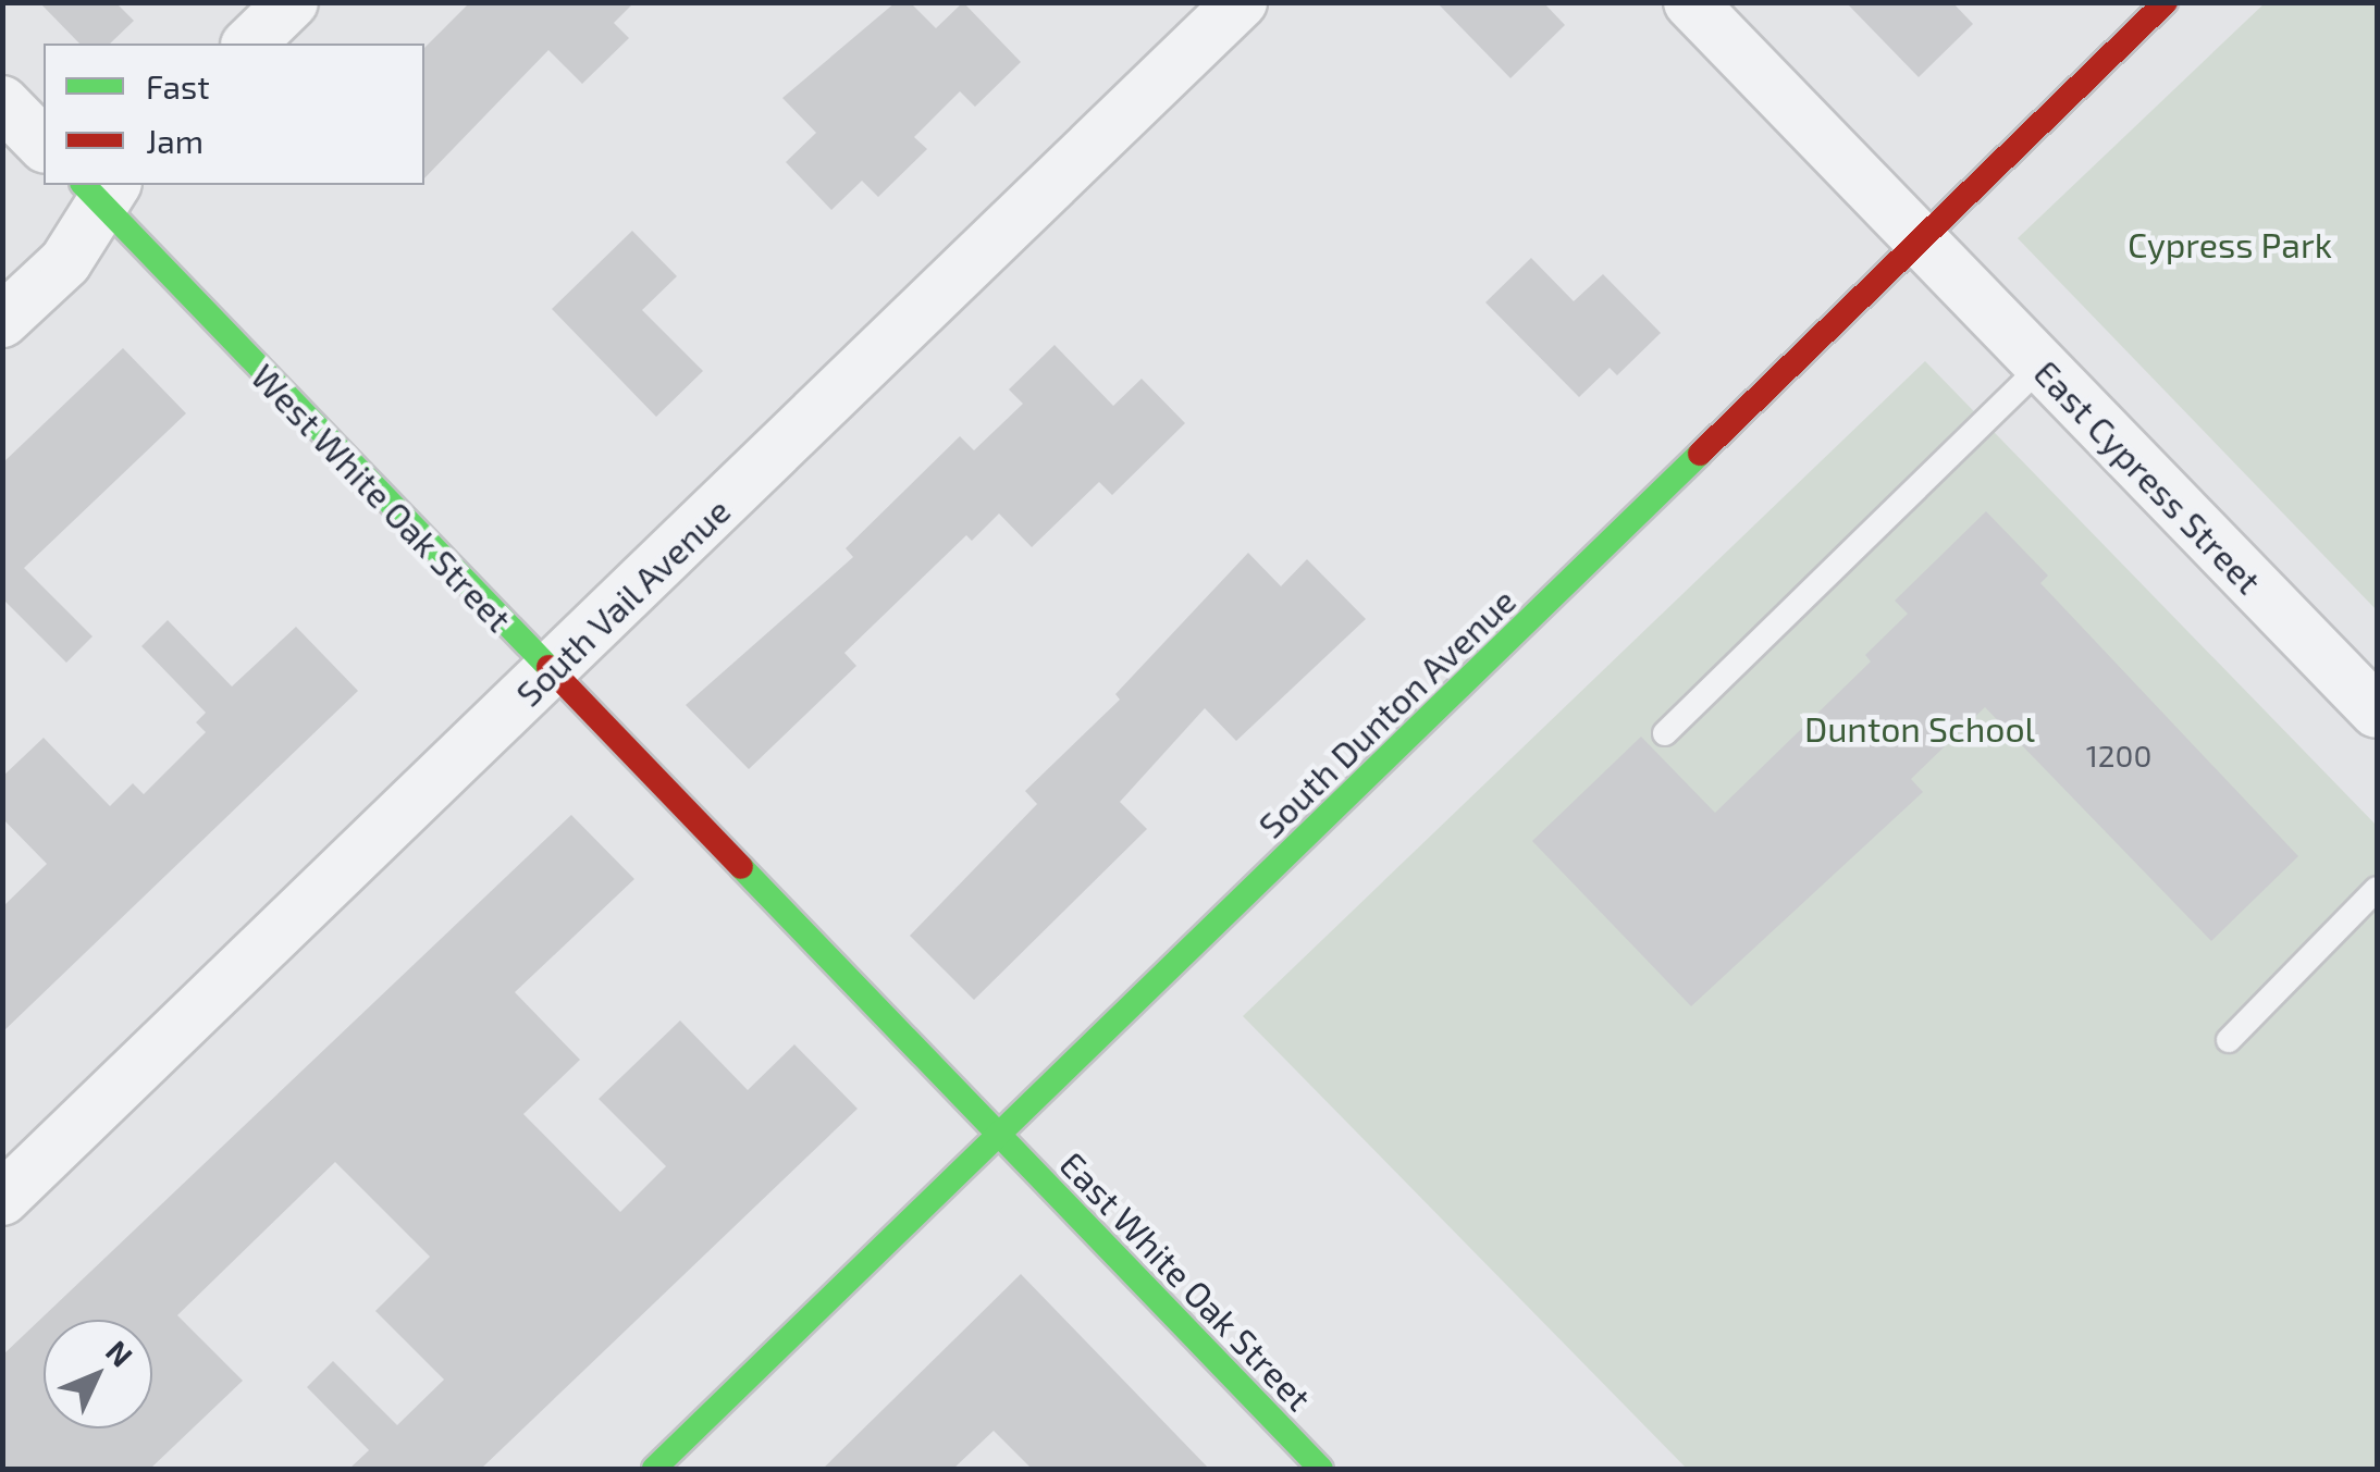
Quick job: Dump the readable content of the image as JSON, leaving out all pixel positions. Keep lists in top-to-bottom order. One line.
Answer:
{"streets":{"street":["East Cypress Street","West White Oak Street","South Vail Avenue","South Dunton Avenue","East White Oak Street"]},"crossings":[["East Cypress Street","South Dunton Avenue"],["West White Oak Street","South Vail Avenue"],["West White Oak Street","South Dunton Avenue"],["West White Oak Street","East White Oak Street"],["South Dunton Avenue","East White Oak Street"]],"parks":["Cypress Park","Dunton School"],"house_numbers":["1200"],"legend":["Fast","Jam"],"north":"top right"}
